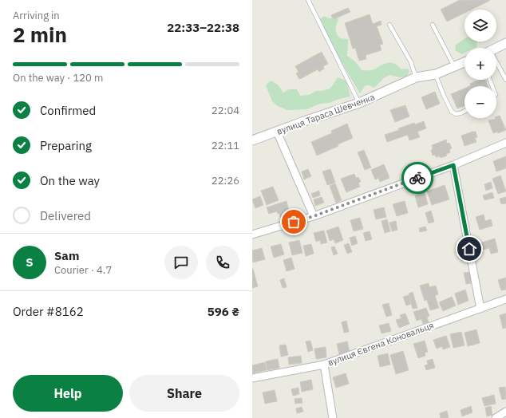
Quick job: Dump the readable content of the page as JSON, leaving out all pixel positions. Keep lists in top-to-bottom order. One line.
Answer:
{"streets":{"street":["вулиця Тараса Шевченка","вулиця Євгена Коновальця"]},"page":{"heading":["2 min","Arriving in","22:33–22:38"],"panel":["Sam","Courier · 4.7","Order #8162","596 ₴"],"map_buttons":["+","−"],"bar":"On the way · 120 m","list":[["Confirmed","22:04"],["Preparing","22:11"],["On the way","22:26"],"Delivered"],"round":"S","buttons":["Help","Share"]}}
